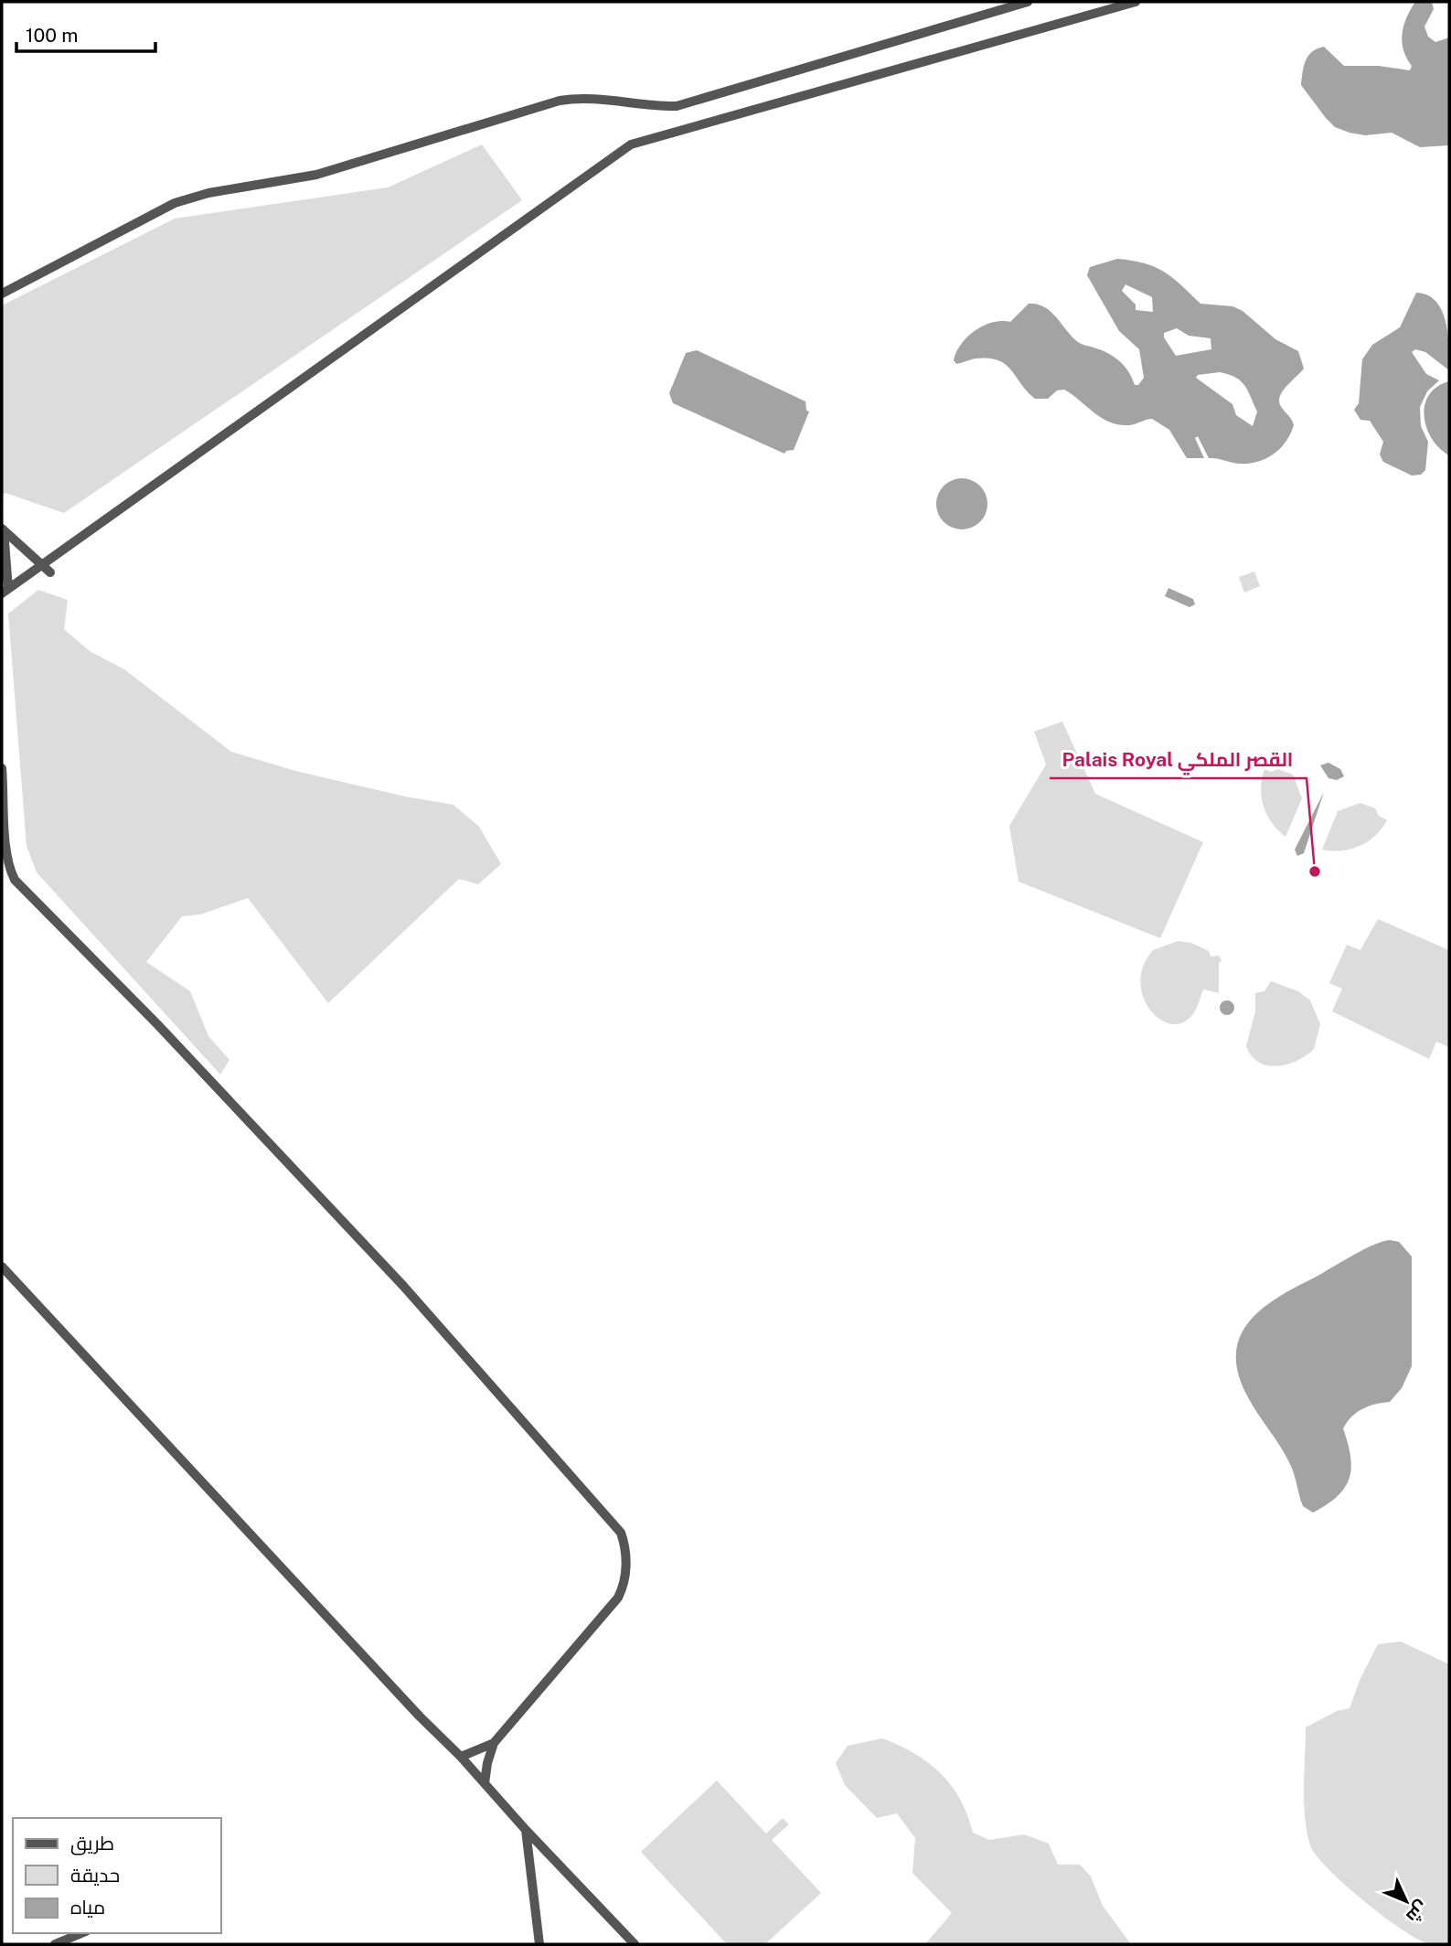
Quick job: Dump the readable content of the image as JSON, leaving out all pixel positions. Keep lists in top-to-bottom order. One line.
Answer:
{"places":["Palais Royal القصر الملكي"],"legend":["طريق","حديقة","مياه"],"scale_bar":"100 m","north":"bottom right"}
